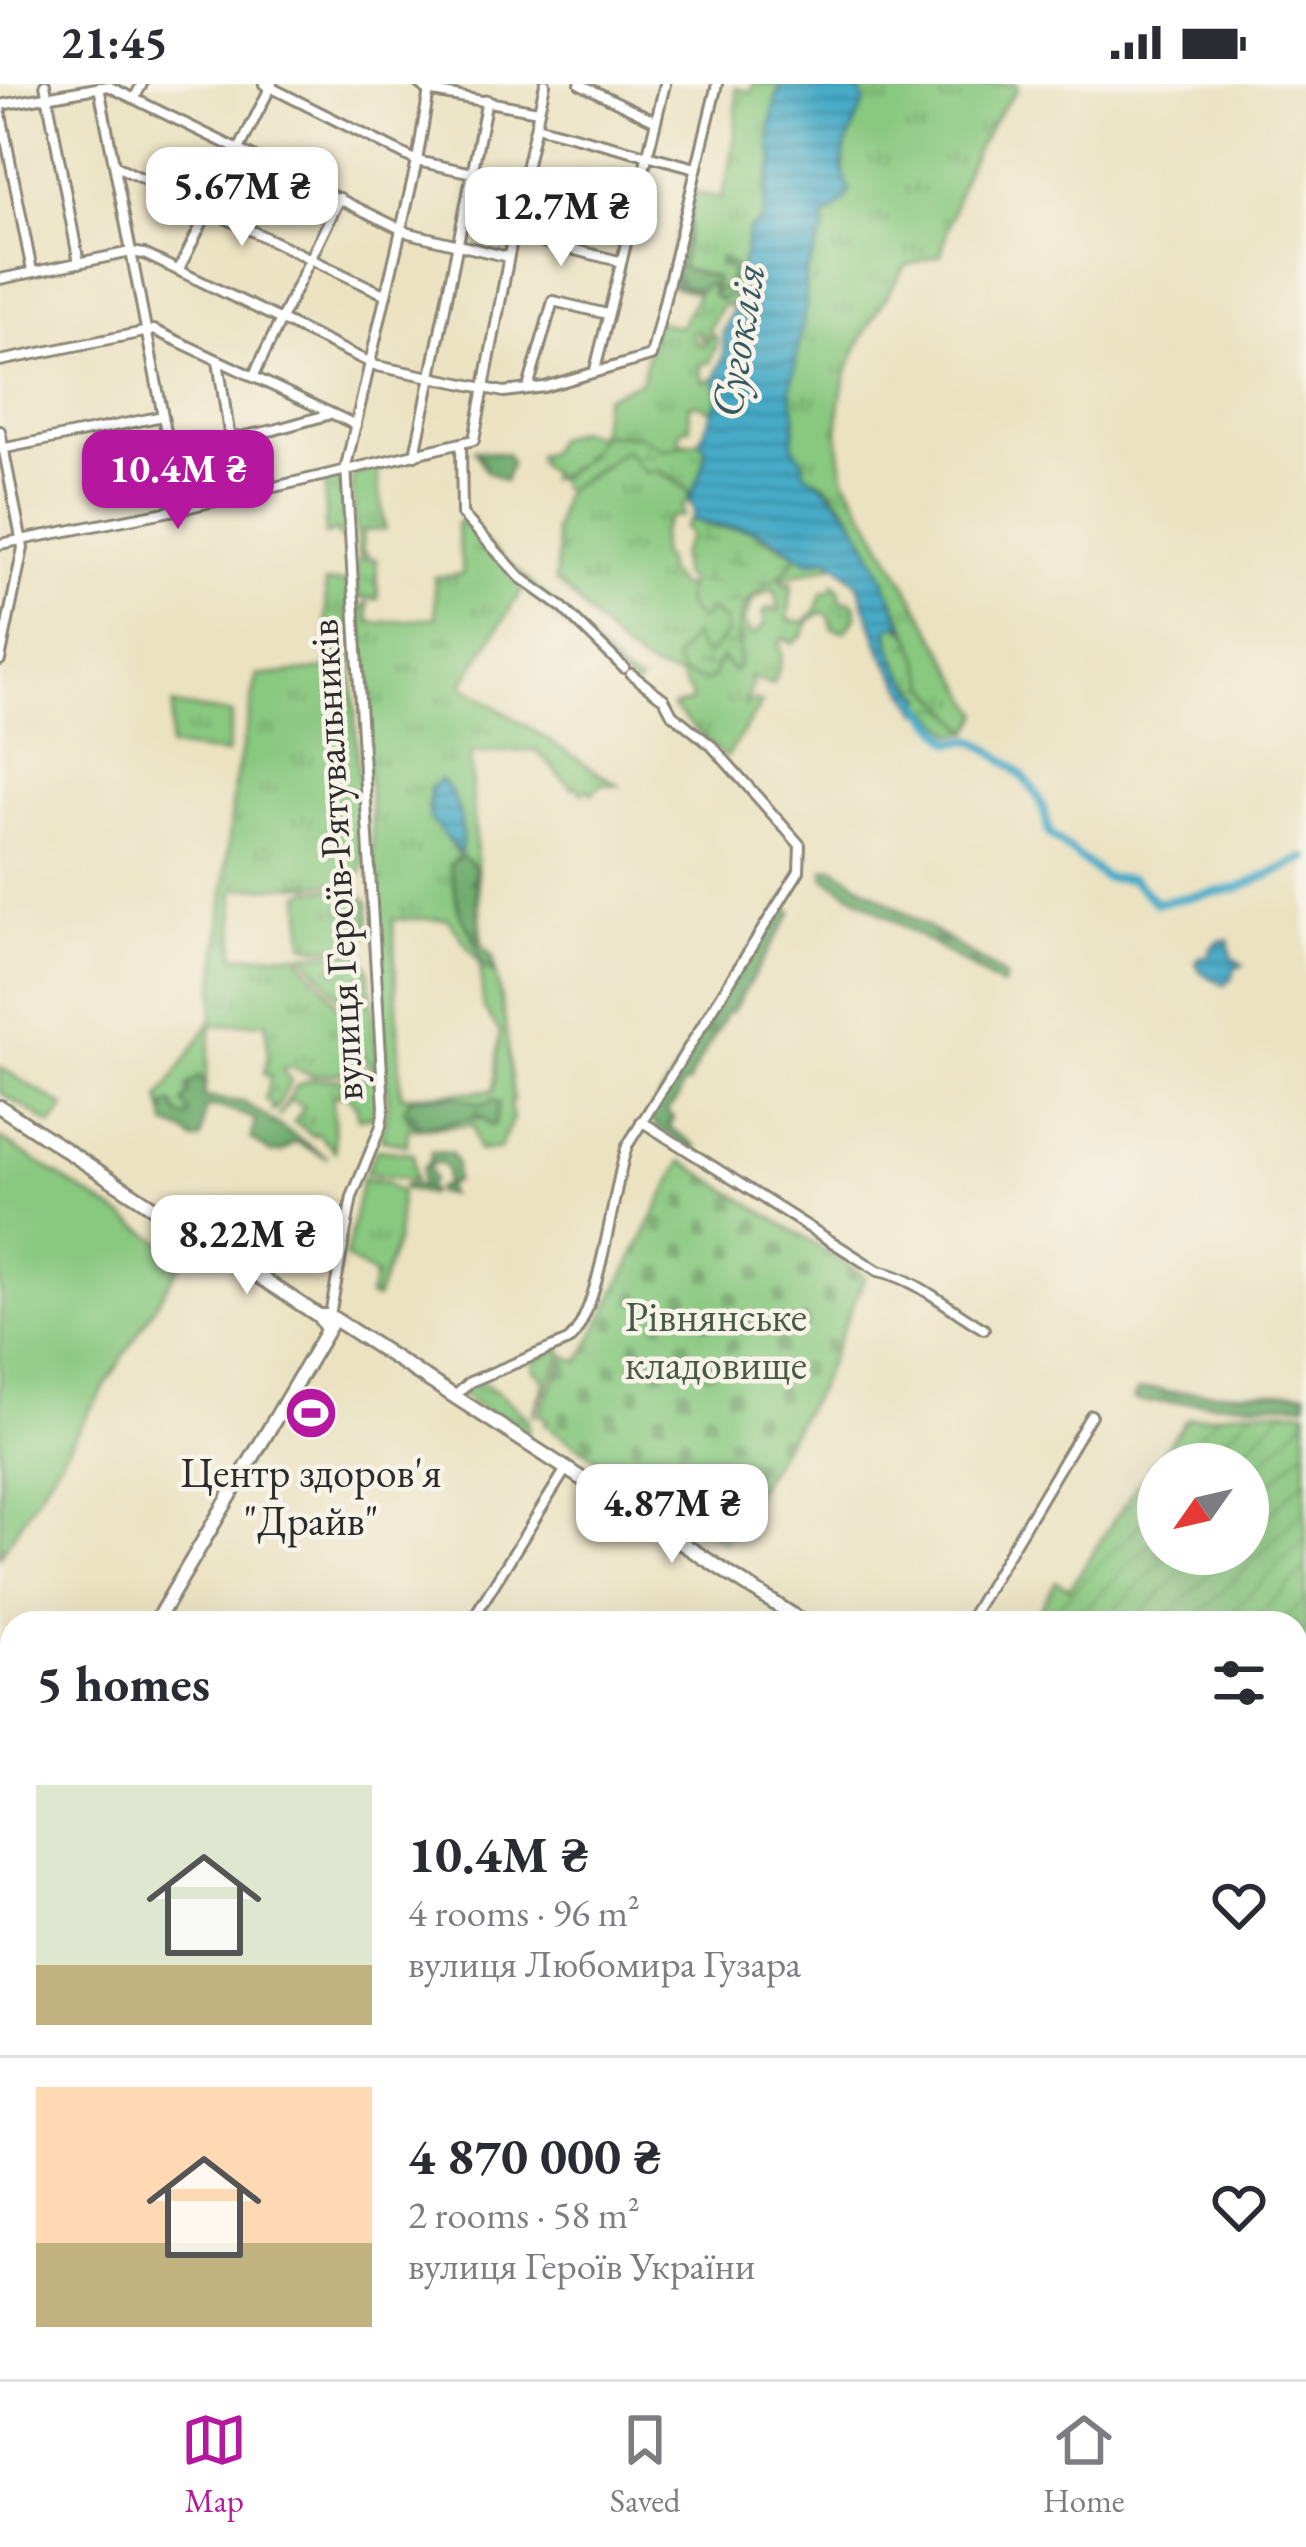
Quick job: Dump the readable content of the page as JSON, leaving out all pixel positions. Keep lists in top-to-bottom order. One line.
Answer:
{"streets":{"main road":["вулиця Героїв-Рятувальників"]},"water":["Сугоклія"],"parks":["Рівнянське кладовище"],"places":{"sports":["Центр здоров'я \"Драйв\""]},"north":"bottom left","page":{"status":"21:45","price":["5.67M ₴","12.7M ₴","10.4M ₴","8.22M ₴","4.87M ₴"],"heading":"5 homes","list":[{"name":"10.4M ₴","note":"4 rooms · 96 m² · вулиця Любомира Гузара"},{"name":"4 870 000 ₴","note":"2 rooms · 58 m² · вулиця Героїв України"}],"tabs":["Map","Saved","Home"]}}
